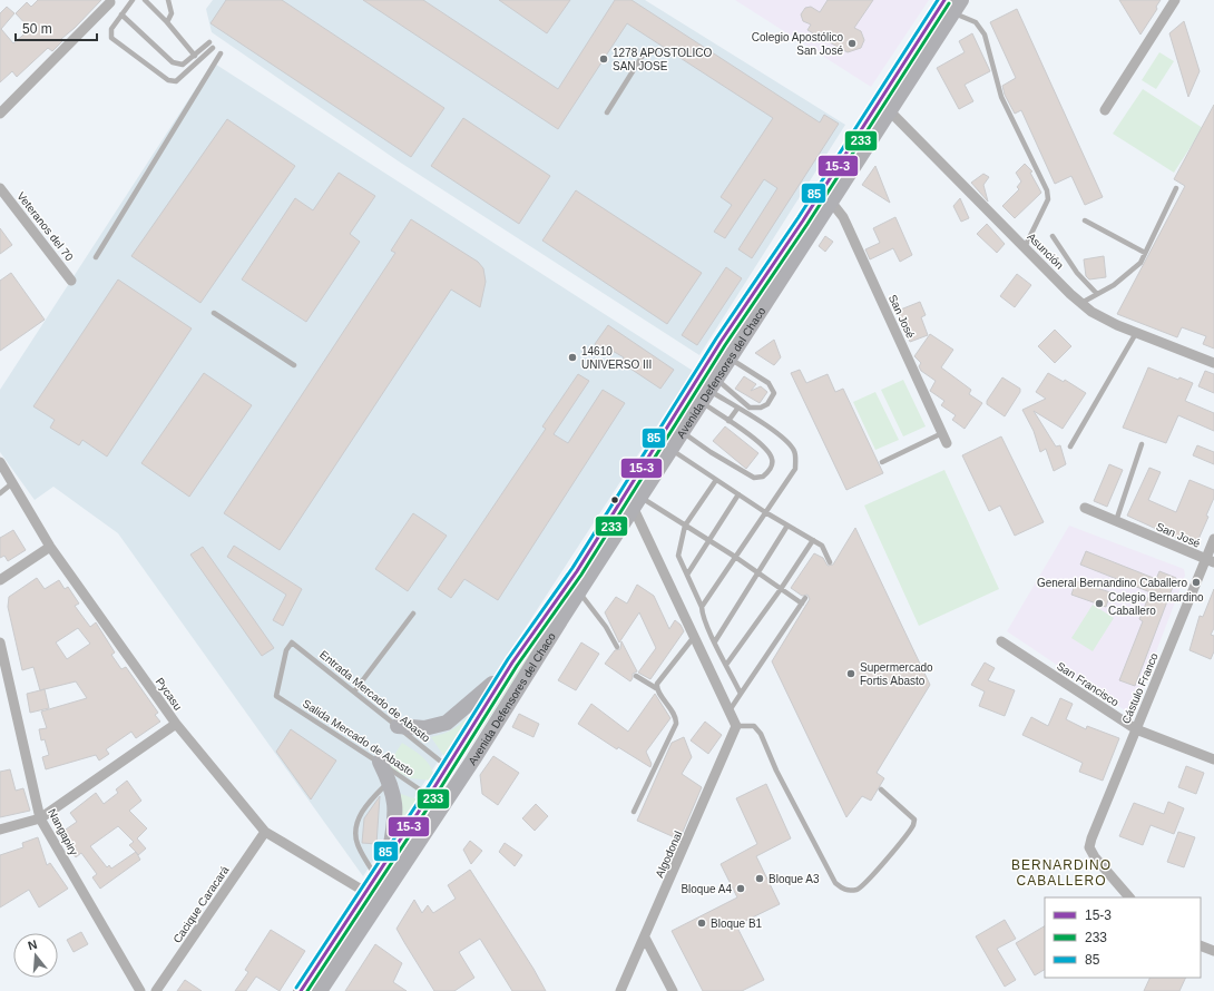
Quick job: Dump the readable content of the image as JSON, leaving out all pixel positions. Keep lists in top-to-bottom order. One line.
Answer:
{"streets":{"highway":["Avenida Defensores del Chaco"],"street":["Veteranos del 70","Asunción","San José","San Francisco","Cástulo Franco","Pycasu","Nangapiry","Algodonal","Cacique Caracará"],"lane":["Entrada Mercado de Abasto","Salida Mercado de Abasto"]},"crossings":[["Asunción","Avenida Defensores del Chaco"],["San José","Avenida Defensores del Chaco"],["San José","Cástulo Franco"],["Avenida Defensores del Chaco","Pycasu"],["Avenida Defensores del Chaco","Entrada Mercado de Abasto"],["Avenida Defensores del Chaco","Salida Mercado de Abasto"],["San Francisco","Cástulo Franco"],["Pycasu","Cacique Caracará"],["Entrada Mercado de Abasto","Salida Mercado de Abasto"]],"districts":["BERNARDINO CABALLERO"],"places":["Colegio Apostólico San José","1278 APOSTOLICO SAN JOSE","14610 UNIVERSO III","General Bernandino Caballero","Colegio Bernardino Caballero","Supermercado Fortis Abasto","Bloque A3","Bloque A4","Bloque B1"],"lines":["transit line 15-3","transit line 85","transit line 233"],"legend":["15-3","233","85"],"scale_bar":"50 m","north":"top"}
